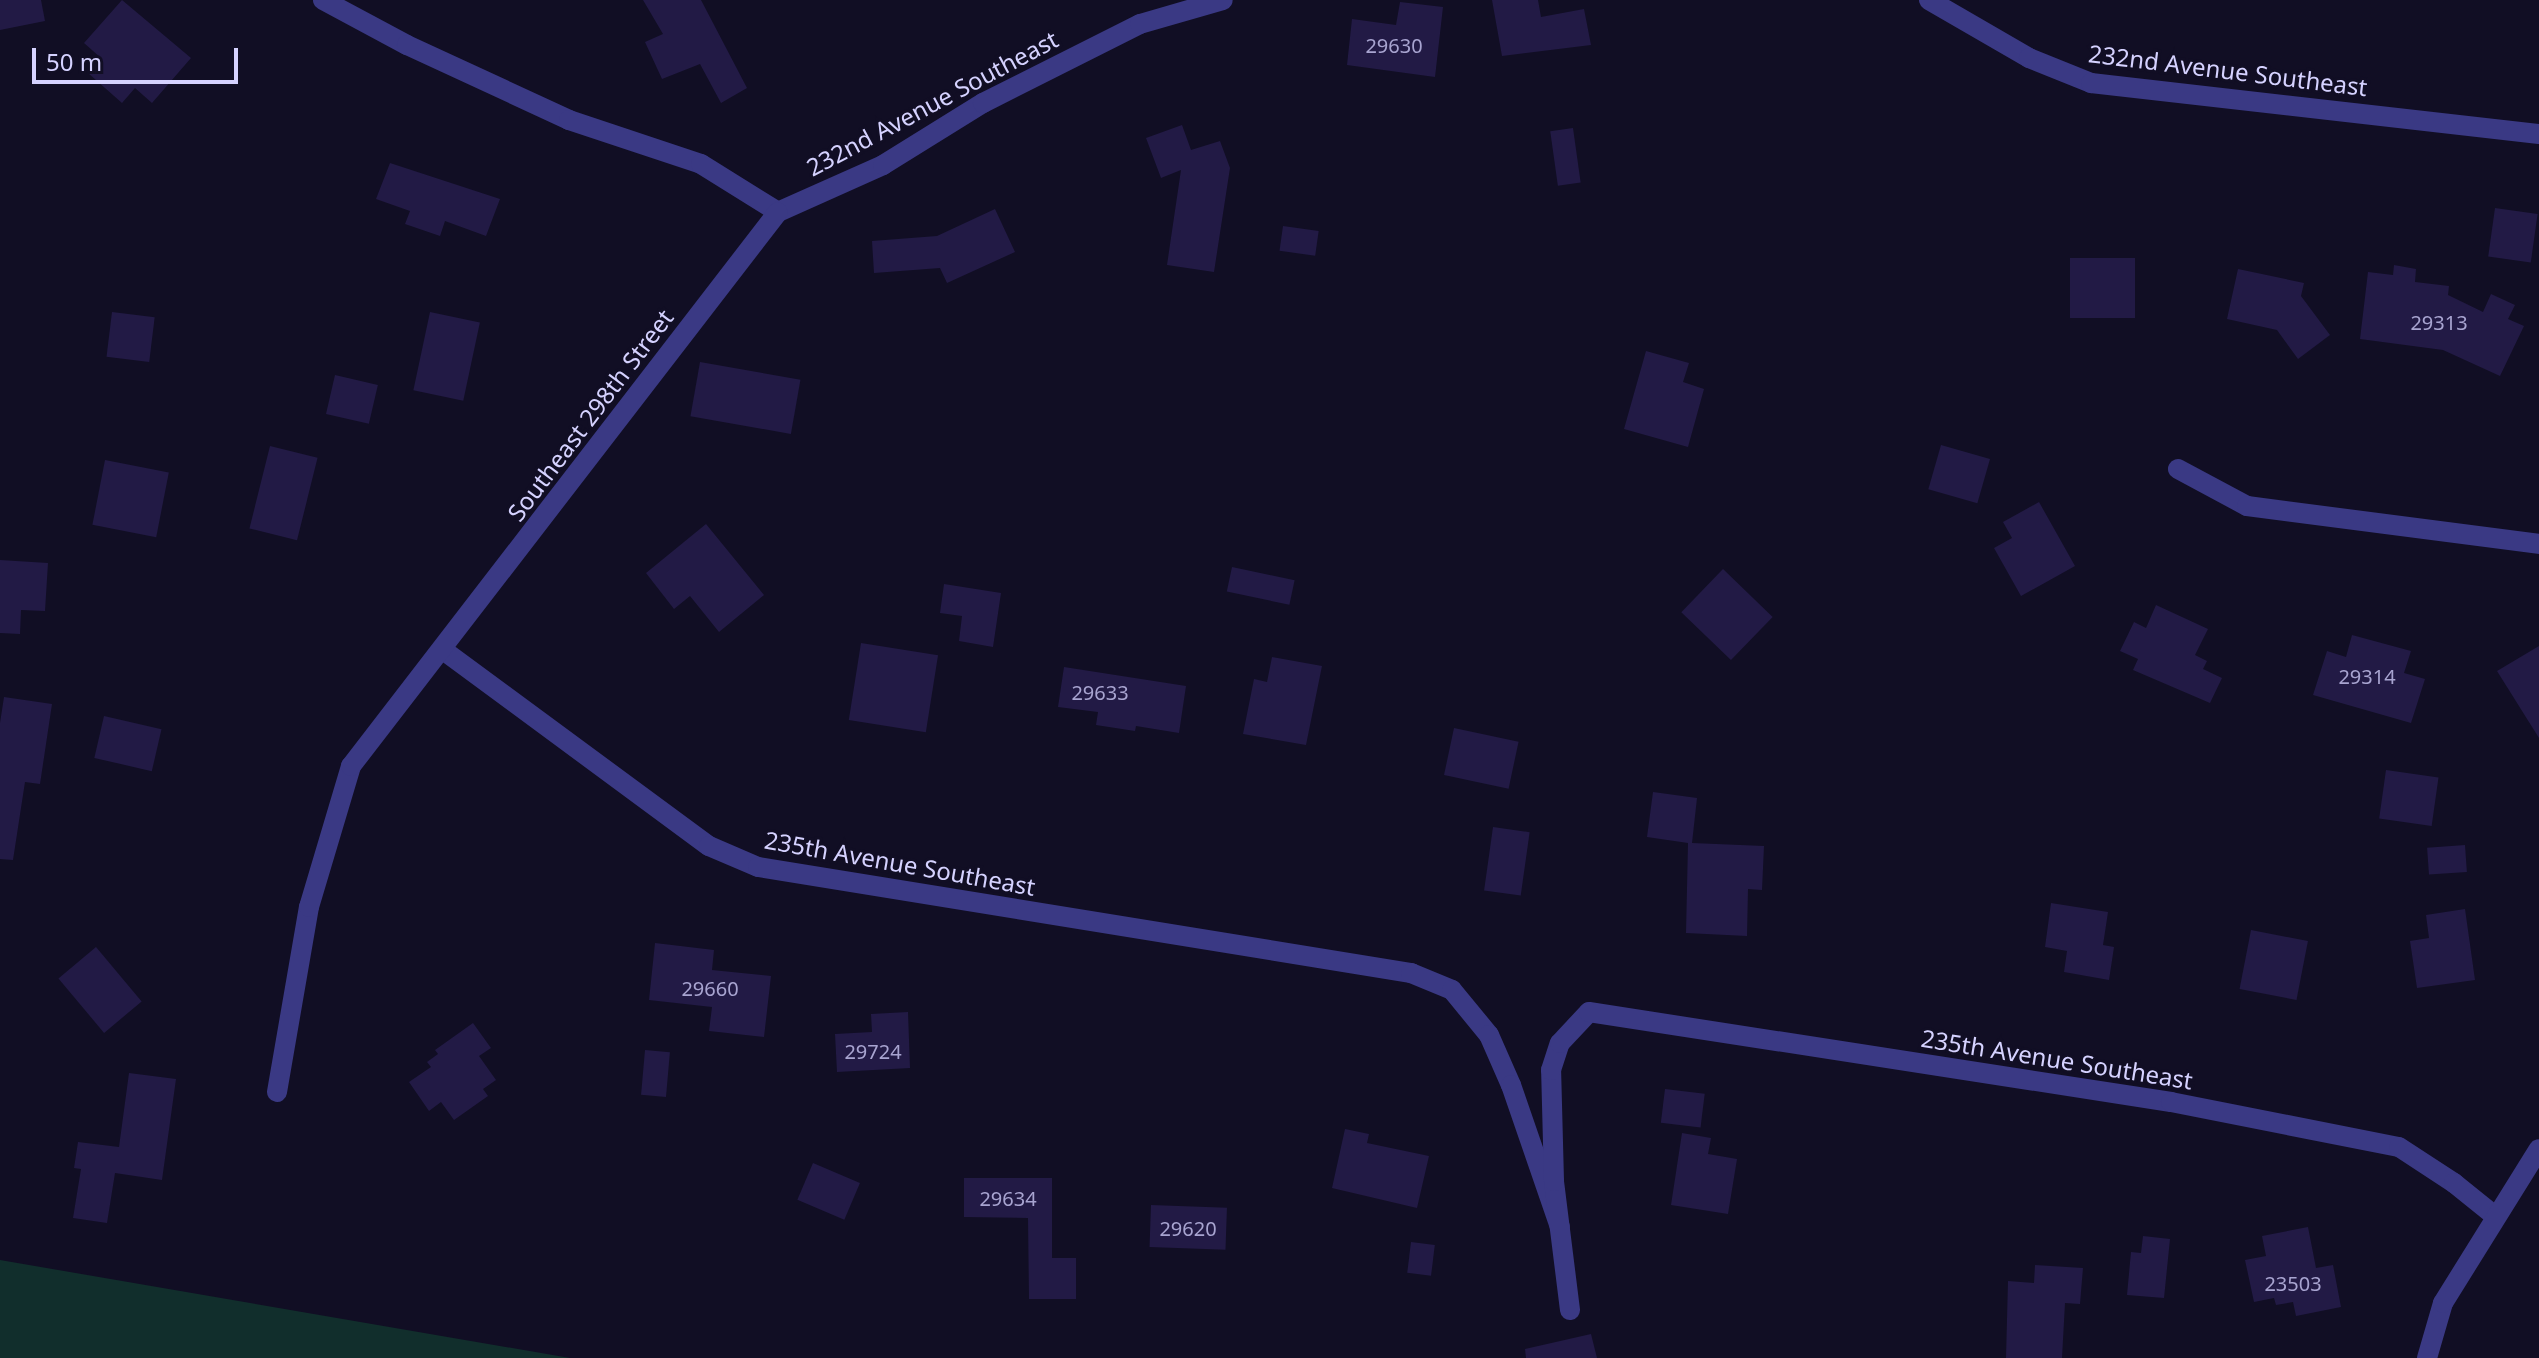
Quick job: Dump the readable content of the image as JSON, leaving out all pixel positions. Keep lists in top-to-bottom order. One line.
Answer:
{"streets":{"street":["232nd Avenue Southeast","Southeast 298th Street","235th Avenue Southeast"]},"crossings":[["232nd Avenue Southeast","Southeast 298th Street"],["Southeast 298th Street","235th Avenue Southeast"]],"house_numbers":["29630","29313","29314","29633","29660","29724","29634","29620","23503"],"scale_bar":"50 m"}
